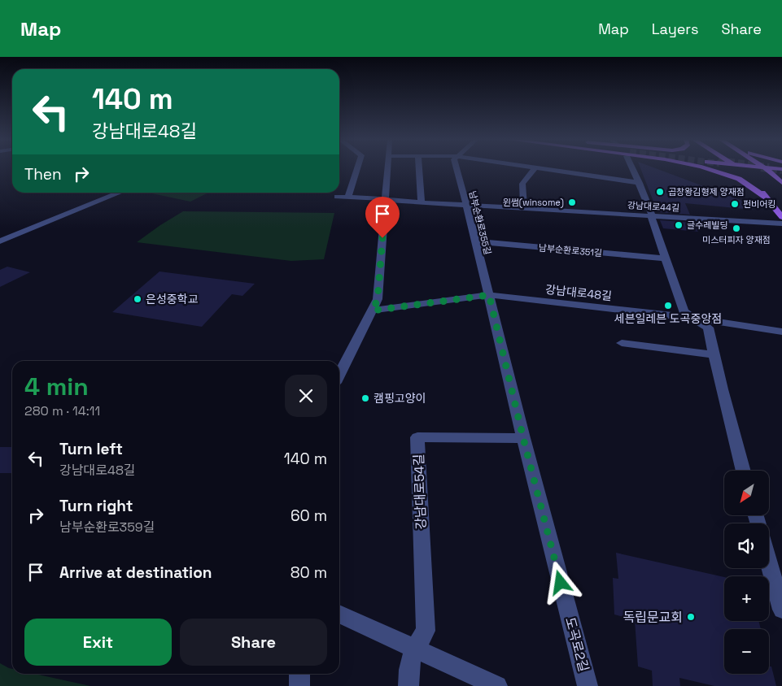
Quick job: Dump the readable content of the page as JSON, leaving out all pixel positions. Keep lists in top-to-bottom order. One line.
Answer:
{"streets":{"street":["강남대로44길","남부순환로355길","남부순환로351길","강남대로48길","강남대로54길","도곡로2길"]},"crossings":[["강남대로44길","남부순환로355길"],["남부순환로355길","남부순환로351길"],["남부순환로355길","강남대로48길"],["남부순환로355길","도곡로2길"],["강남대로48길","도곡로2길"],["강남대로54길","도곡로2길"]],"places":["곱창왕김형제 양재점","윈썸(winsome)","펀비어킹","글수레빌딩","미스터피자 양재점","은성중학교","세븐일레븐 도곡중앙점","캠핑고양이","독립문교회"],"north":"bottom left","page":{"header":"Map","nav":["Map","Layers","Share"],"turn":["140 m","강남대로48길"],"then":"Then","heading":["4 min","280 m · 14:11"],"list":[{"name":"Turn left","note":"강남대로48길","value":"140 m"},{"name":"Turn right","note":"남부순환로359길","value":"60 m"},{"name":"Arrive at destination","value":"80 m"}],"map_buttons":["+","−"],"buttons":["Exit","Share"]}}
